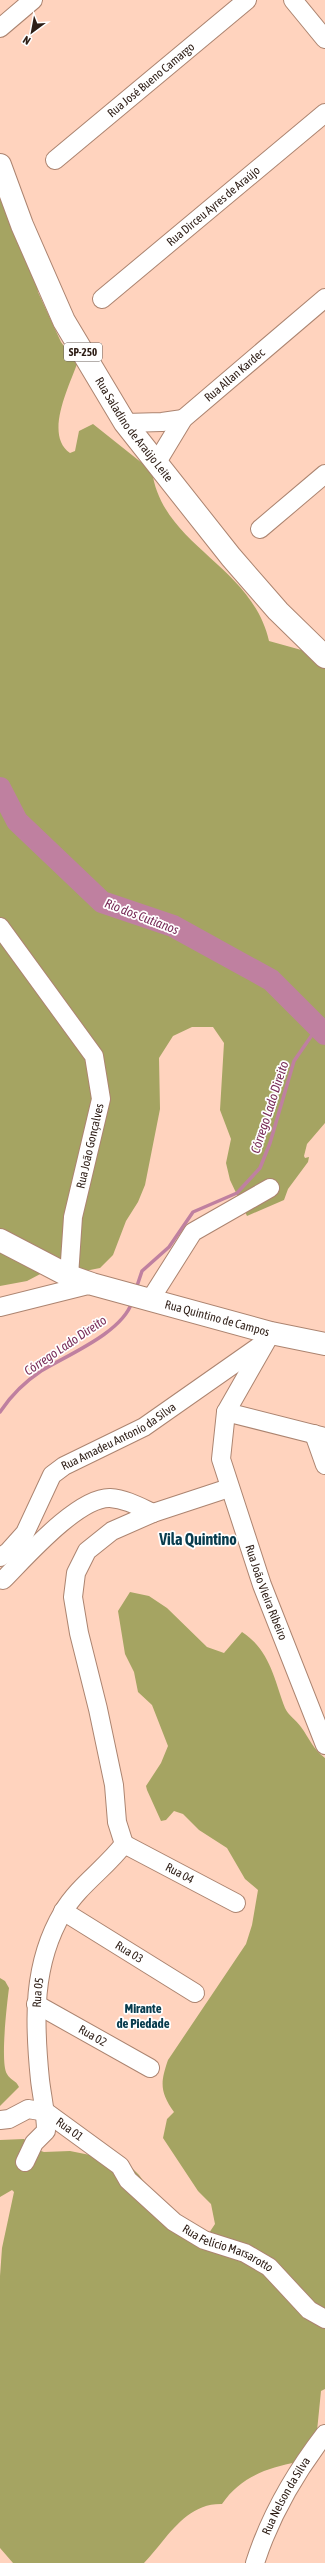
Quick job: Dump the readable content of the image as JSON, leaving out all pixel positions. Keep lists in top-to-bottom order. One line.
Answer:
{"streets":{"main road":["SP-250","Rua Saladino de Araújo Leite","Rua Quintino de Campos"],"street":["Rua José Bueno Camargo","Rua Dirceu Ayres de Araújo","Rua Allan Kardec","Rua João Gonçalves","Rua Amadeu Antonio da Silva","Rua João Vieira Ribeiro","Rua 04","Rua 03","Rua 05","Rua 02","Rua 01","Rua Felício Marsarotto","Rua Nelson da Silva"]},"crossings":[["Rua Allan Kardec","Rua Saladino de Araújo Leite"],["Rua João Gonçalves","Rua Quintino de Campos"],["Rua Quintino de Campos","Rua Amadeu Antonio da Silva"],["Rua 04","Rua 05"],["Rua 03","Rua 05"],["Rua 05","Rua 02"],["Rua 05","Rua 01"],["Rua 01","Rua Felício Marsarotto"]],"districts":["Vila Quintino","Mirante de Piedade"],"water":["Rio dos Cutianos","Córrego Lado Direito"],"north":"bottom left"}
